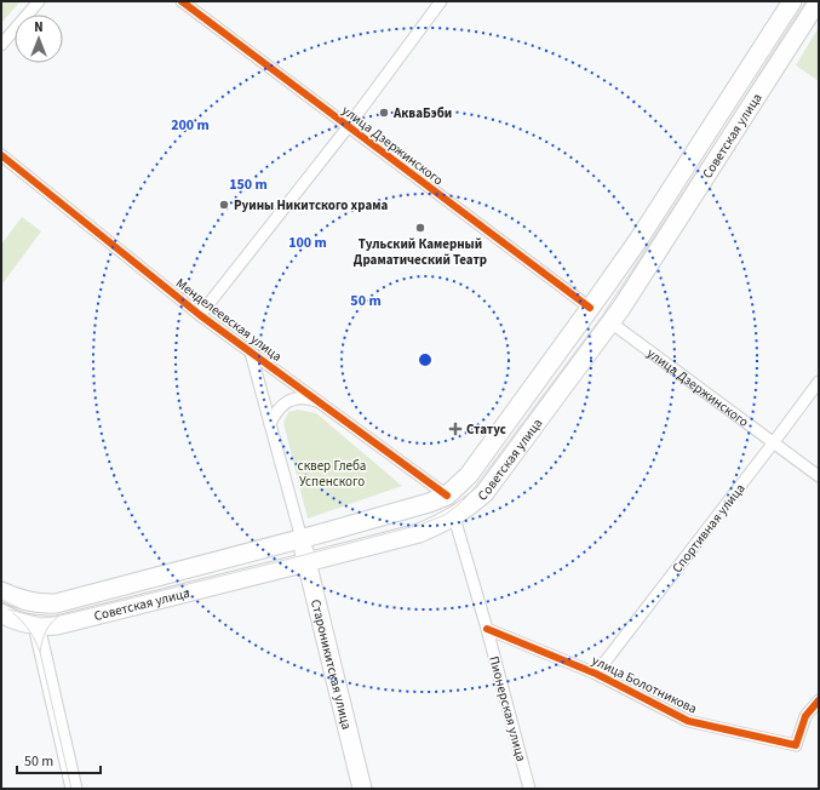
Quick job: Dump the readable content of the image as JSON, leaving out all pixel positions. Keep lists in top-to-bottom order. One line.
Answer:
{"streets":{"main road":["Советская улица","улица Дзержинского","Староникитская улица"],"street":["Менделеевская улица","Спортивная улица","улица Болотникова","Пионерская улица"]},"crossings":[["Советская улица","улица Дзержинского"],["Советская улица","Менделеевская улица"],["Советская улица","Староникитская улица"],["Советская улица","Пионерская улица"],["улица Дзержинского","Спортивная улица"],["Спортивная улица","улица Болотникова"],["улица Болотникова","Пионерская улица"]],"parks":["сквер Глеба Успенского"],"places":{"other":["АкваБэби","Руины Никитского храма","Тульский Камерный Драматический Театр"],"health":["Статус"]},"scale_bar":"50 m","north":"top","rings":["200 m","150 m","100 m","50 m"]}
